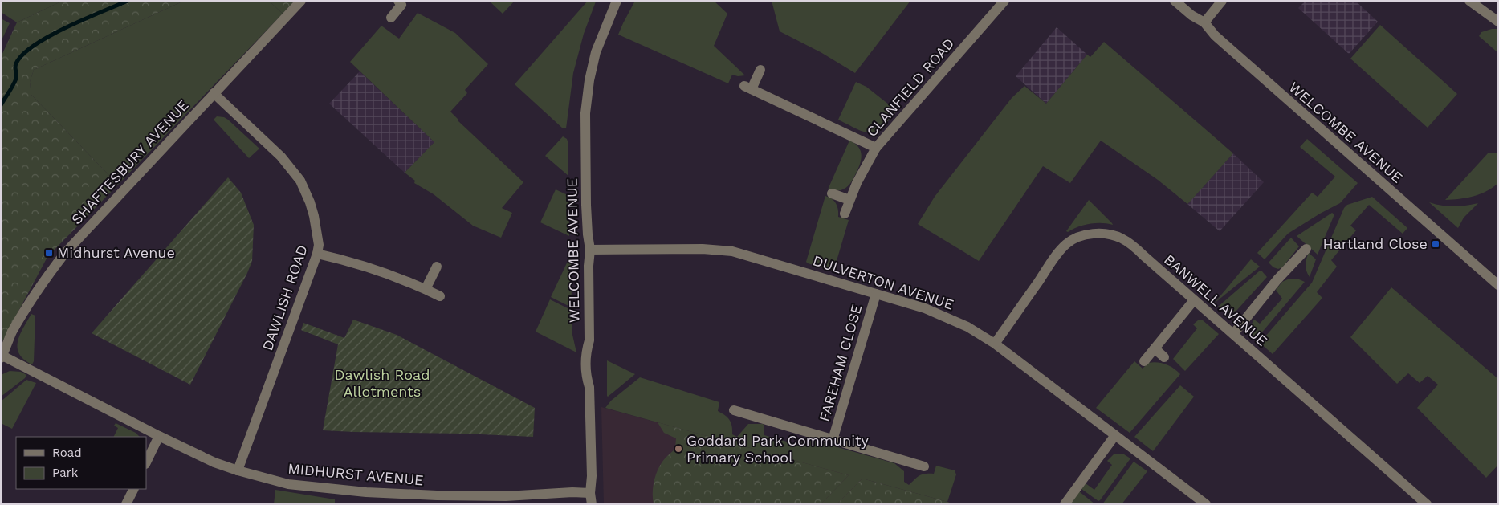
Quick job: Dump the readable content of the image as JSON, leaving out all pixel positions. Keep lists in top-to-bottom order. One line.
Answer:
{"streets":{"street":["CLANFIELD ROAD","WELCOMBE AVENUE","SHAFTESBURY AVENUE","DULVERTON AVENUE","DAWLISH ROAD","BANWELL AVENUE","FAREHAM CLOSE","MIDHURST AVENUE"]},"crossings":[["WELCOMBE AVENUE","DULVERTON AVENUE"],["WELCOMBE AVENUE","MIDHURST AVENUE"],["SHAFTESBURY AVENUE","DAWLISH ROAD"],["SHAFTESBURY AVENUE","MIDHURST AVENUE"],["DULVERTON AVENUE","BANWELL AVENUE"],["DULVERTON AVENUE","FAREHAM CLOSE"],["DAWLISH ROAD","MIDHURST AVENUE"]],"parks":["Dawlish Road Allotments"],"places":{"transit":["Hartland Close","Midhurst Avenue"],"other":["Goddard Park Community Primary School"]},"legend":["Road","Park"]}
